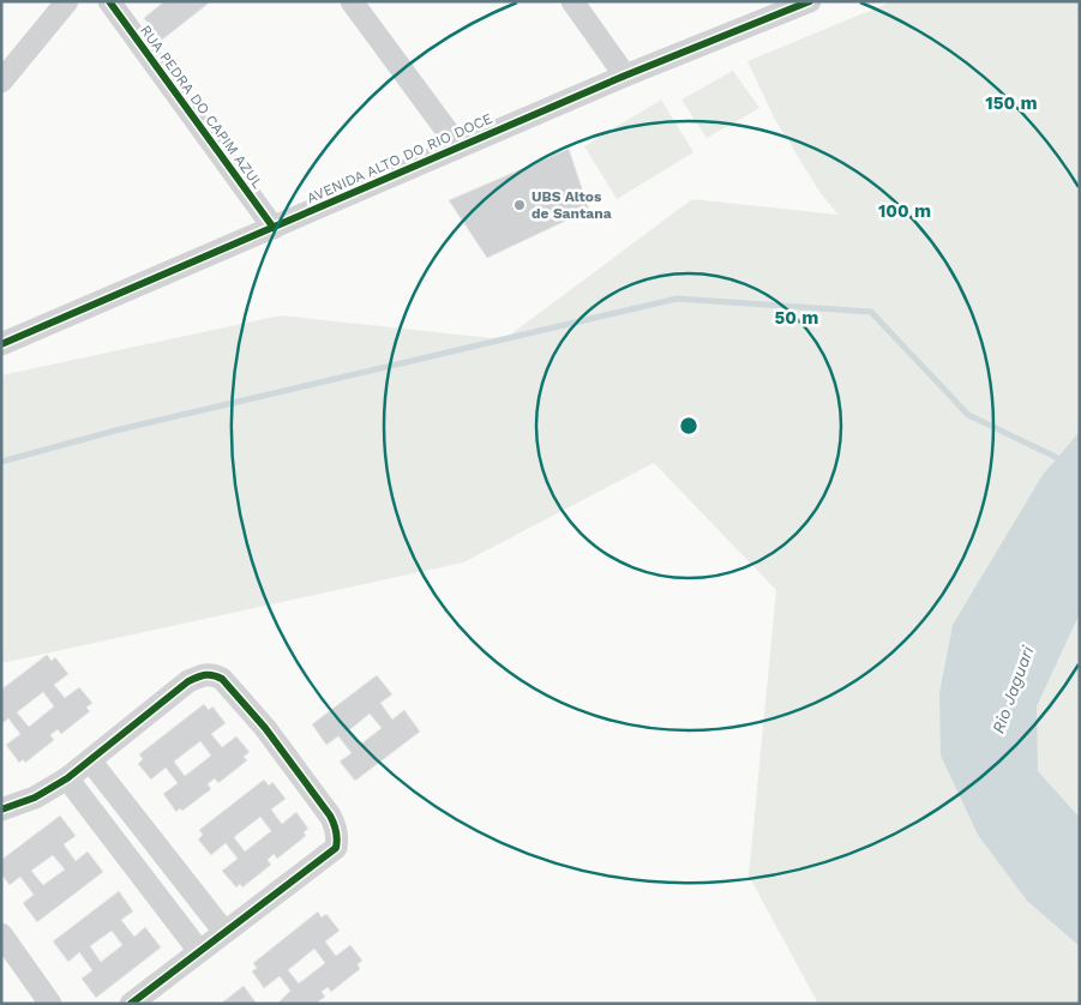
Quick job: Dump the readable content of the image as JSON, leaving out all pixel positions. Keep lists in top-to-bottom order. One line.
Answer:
{"streets":{"street":["RUA PEDRA DO CAPIM AZUL","AVENIDA ALTO DO RIO DOCE"]},"crossings":[["RUA PEDRA DO CAPIM AZUL","AVENIDA ALTO DO RIO DOCE"]],"water":["Rio Jaguari"],"places":["UBS Altos de Santana"],"rings":["150 m","100 m","50 m"]}
